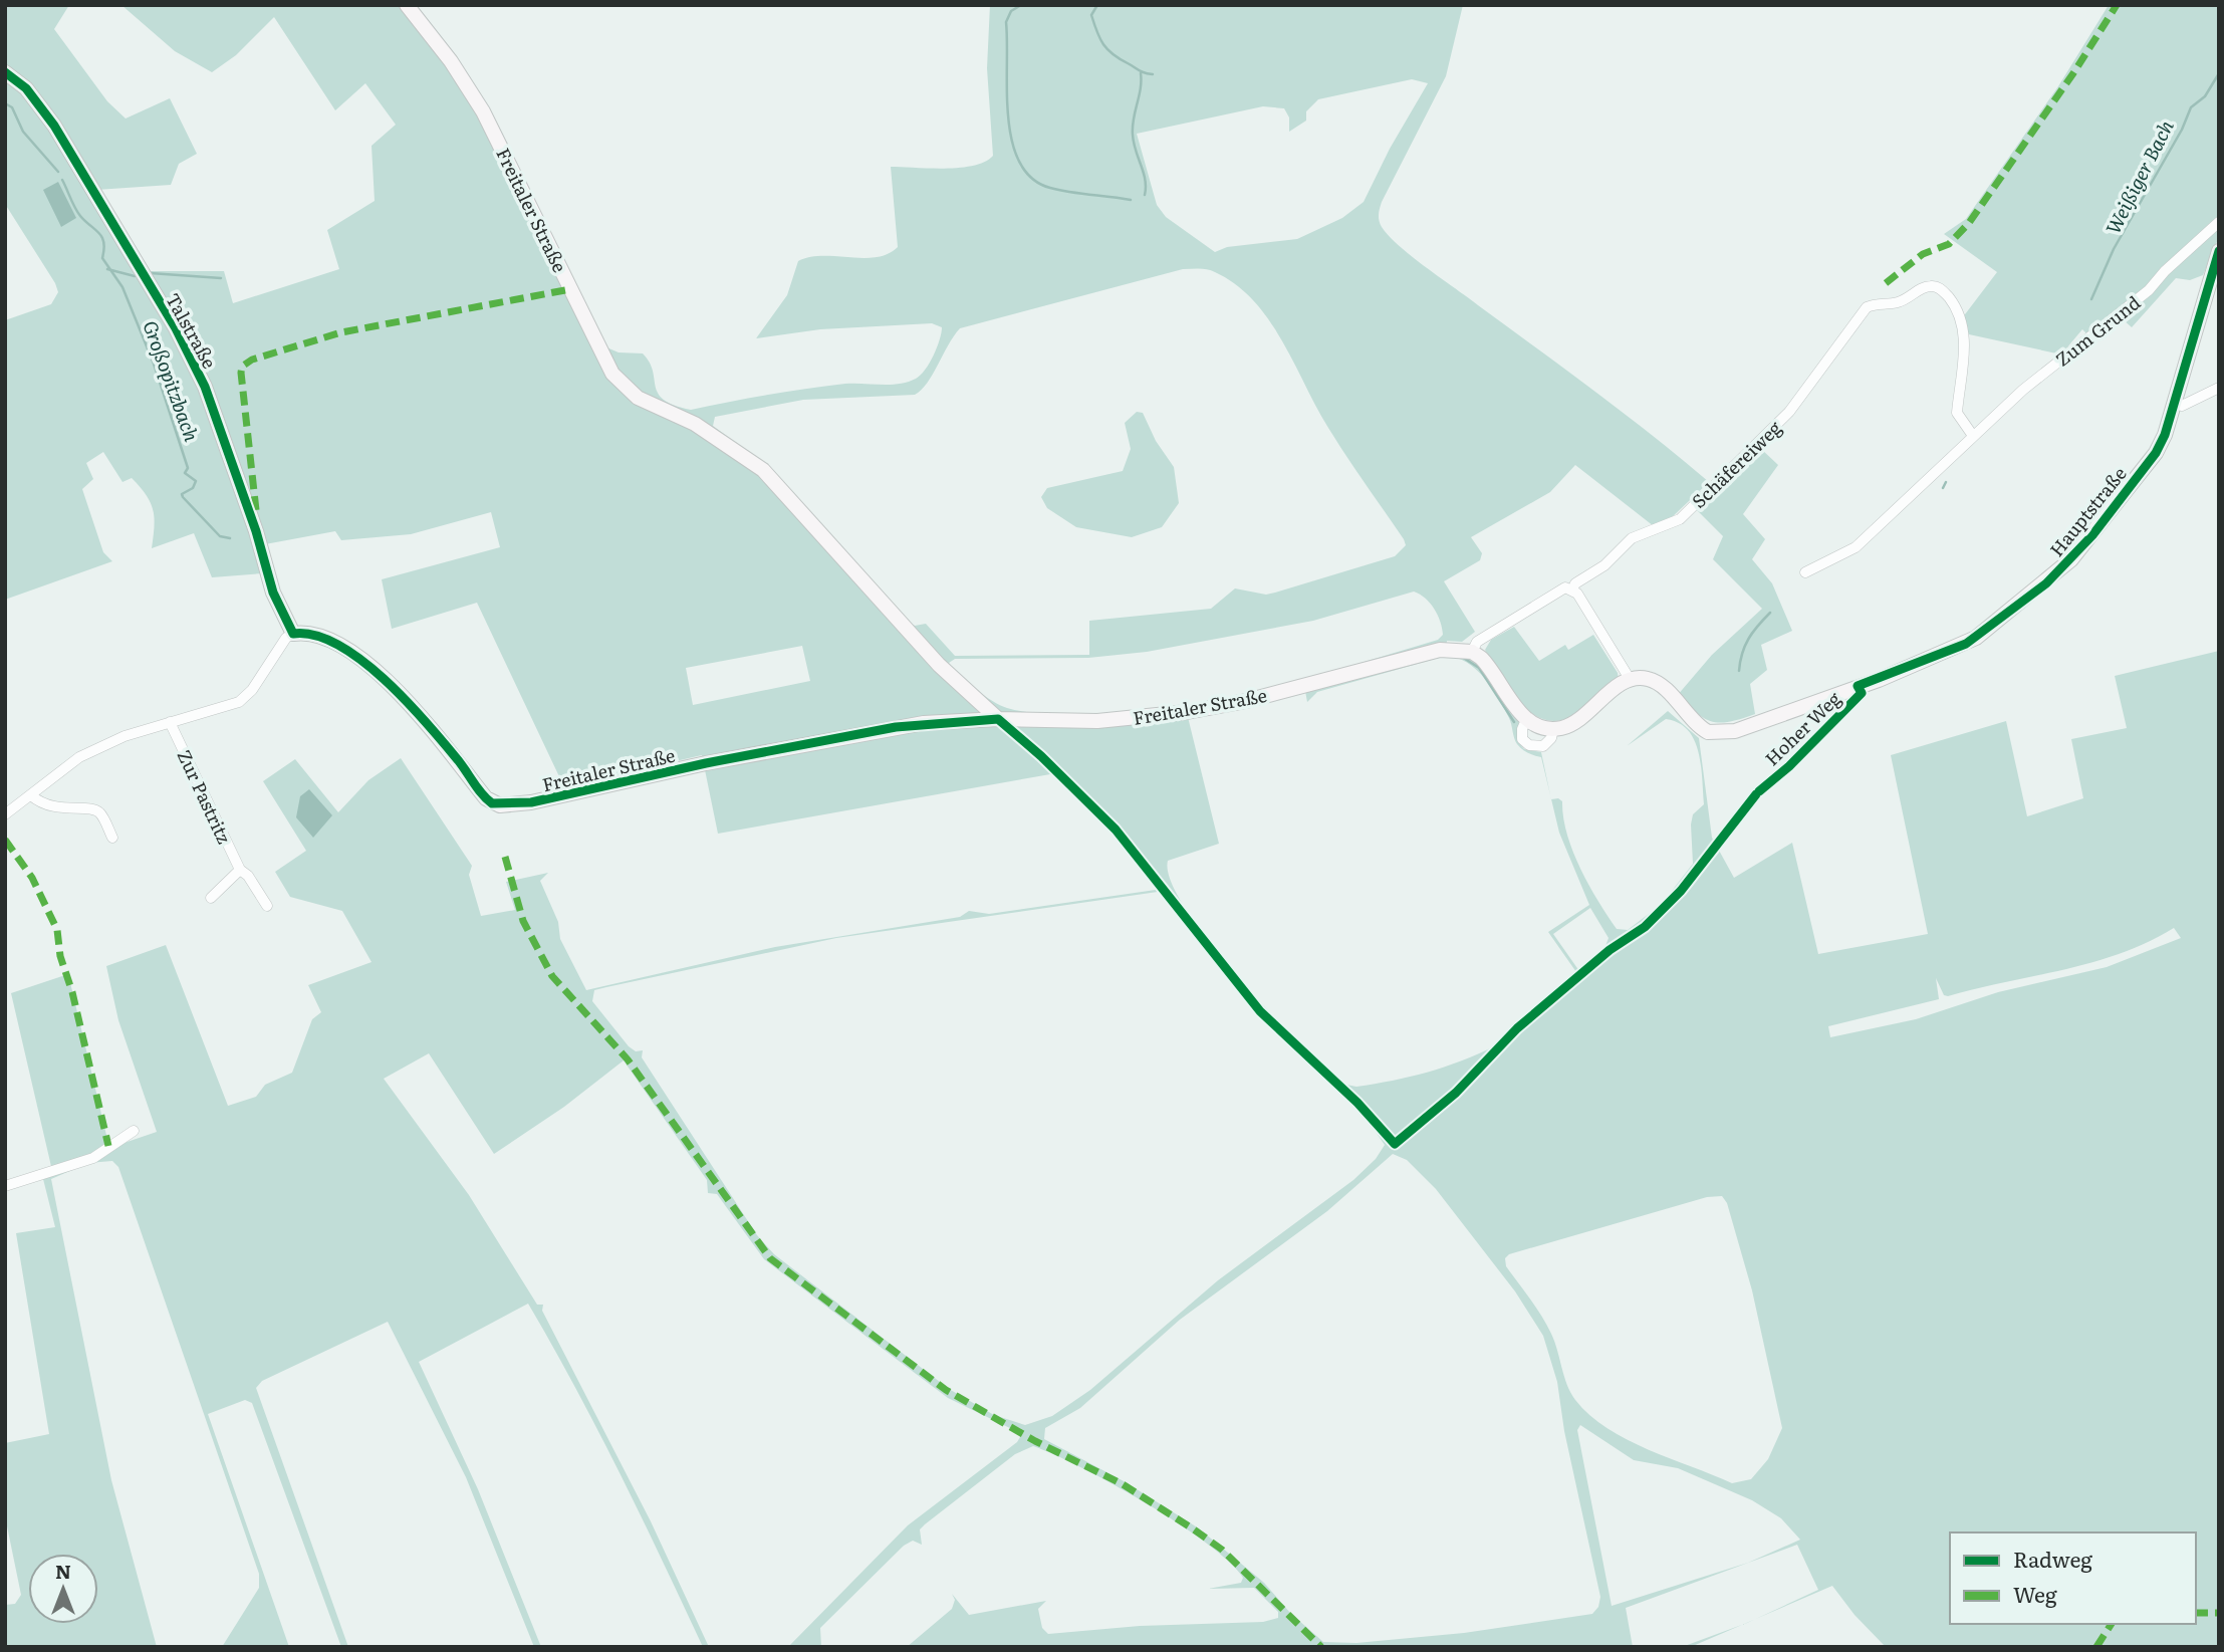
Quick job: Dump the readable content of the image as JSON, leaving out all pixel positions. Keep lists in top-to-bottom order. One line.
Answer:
{"streets":{"street":["Freitaler Straße","Talstraße","Zum Grund","Schäfereiweg","Hauptstraße","Hoher Weg","Zur Pastritz"]},"crossings":[["Freitaler Straße","Talstraße"],["Freitaler Straße","Schäfereiweg"],["Zum Grund","Schäfereiweg"],["Hauptstraße","Hoher Weg"]],"water":["Weißiger Bach","Großopitzbach"],"legend":["Radweg","Weg"],"north":"top"}
